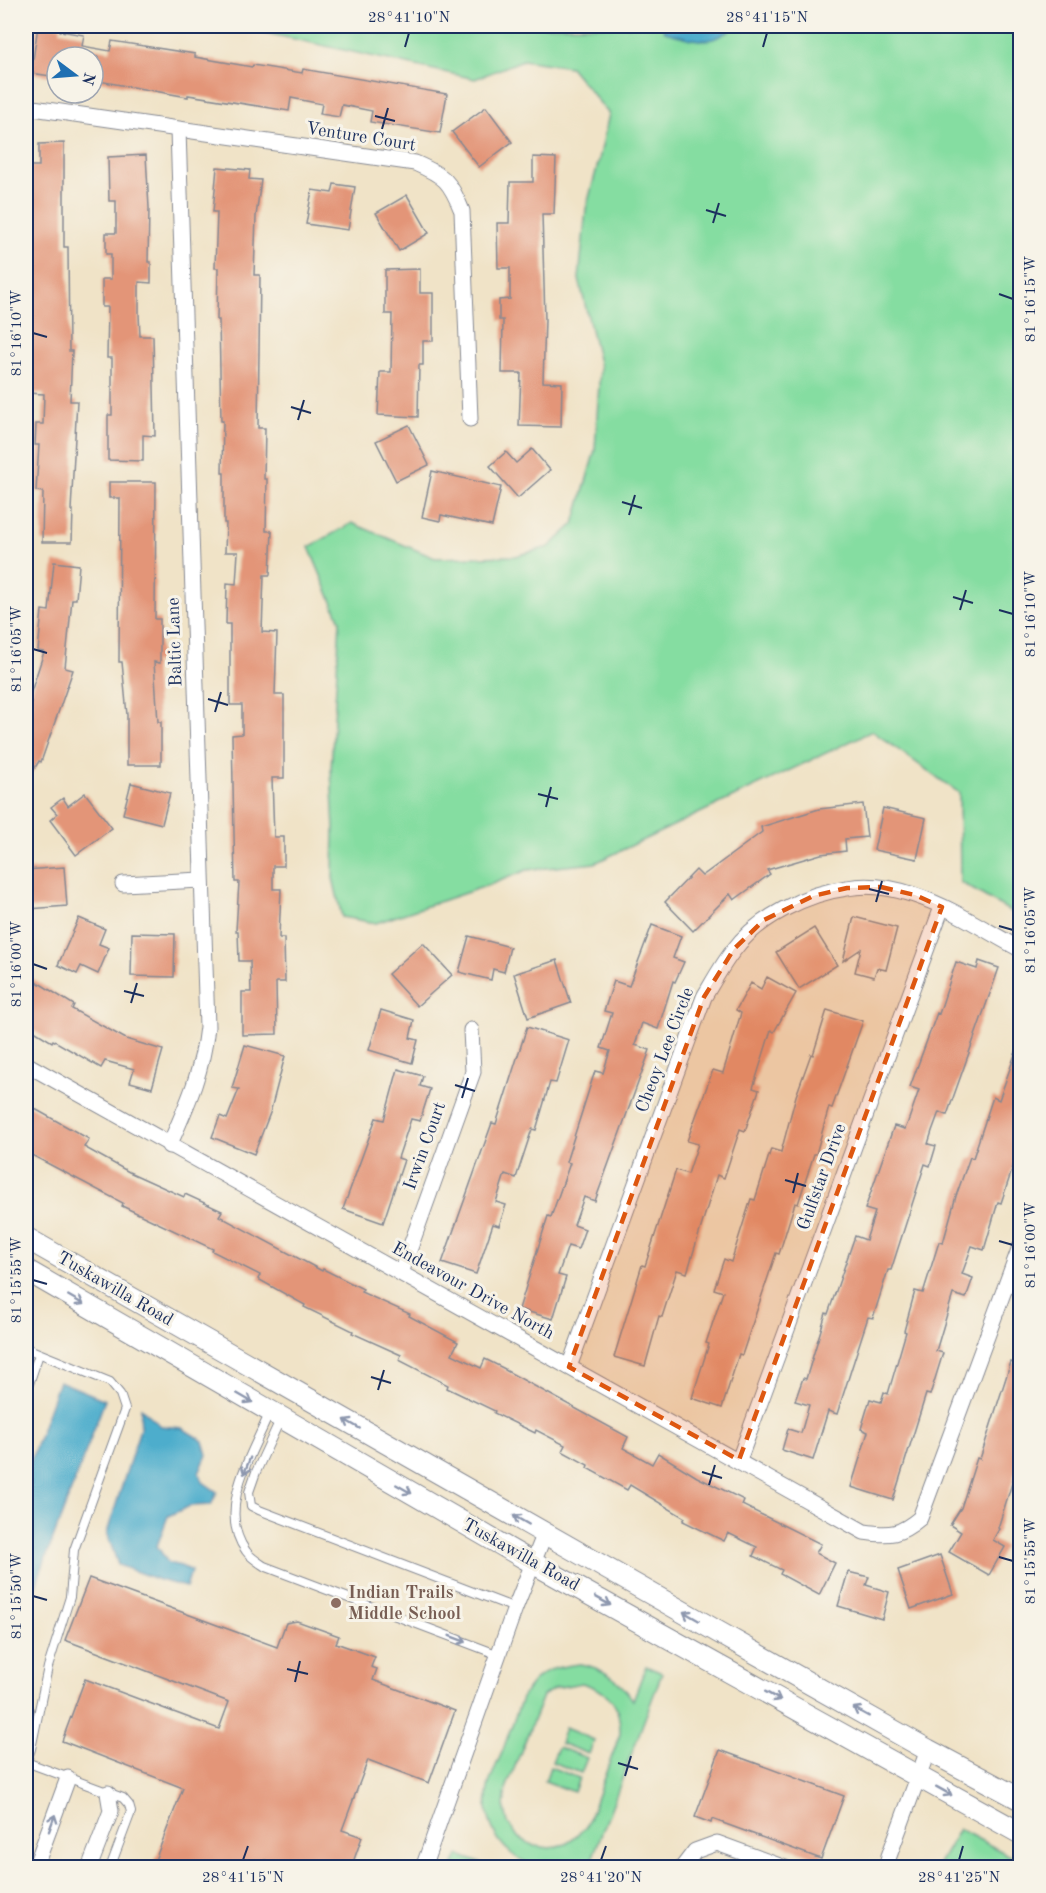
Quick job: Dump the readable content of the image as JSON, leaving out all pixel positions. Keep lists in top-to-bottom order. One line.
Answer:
{"streets":{"main road":["Tuskawilla Road"],"street":["Venture Court","Baltic Lane","Cheoy Lee Circle","Irwin Court","Gulfstar Drive","Endeavour Drive North"]},"crossings":[["Venture Court","Baltic Lane"],["Baltic Lane","Endeavour Drive North"],["Cheoy Lee Circle","Gulfstar Drive"],["Cheoy Lee Circle","Endeavour Drive North"],["Irwin Court","Endeavour Drive North"],["Gulfstar Drive","Endeavour Drive North"]],"places":["Indian Trails Middle School"],"north":"right","coordinates":["28°41'10\"N","28°41'15\"N","81°16'15\"W","81°16'10\"W","81°16'05\"W","81°16'00\"W","81°15'55\"W","81°15'50\"W","28°41'20\"N","28°41'25\"N"]}
